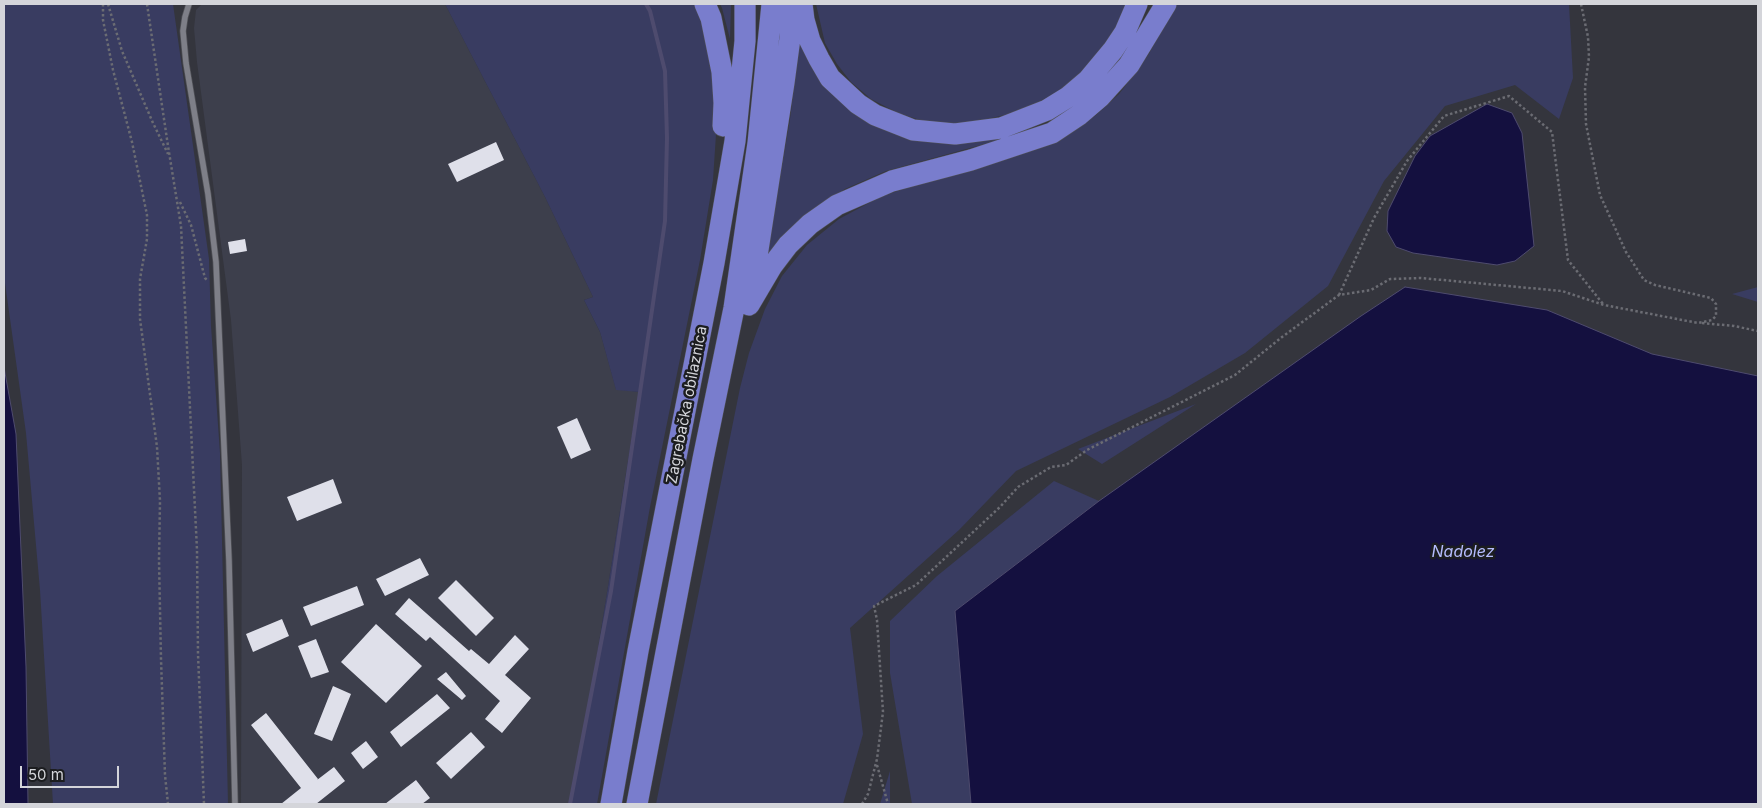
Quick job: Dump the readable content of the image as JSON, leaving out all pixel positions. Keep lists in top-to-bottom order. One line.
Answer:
{"streets":{"highway":["Zagrebačka obilaznica"]},"water":["Nadolez"],"scale_bar":"50 m"}
